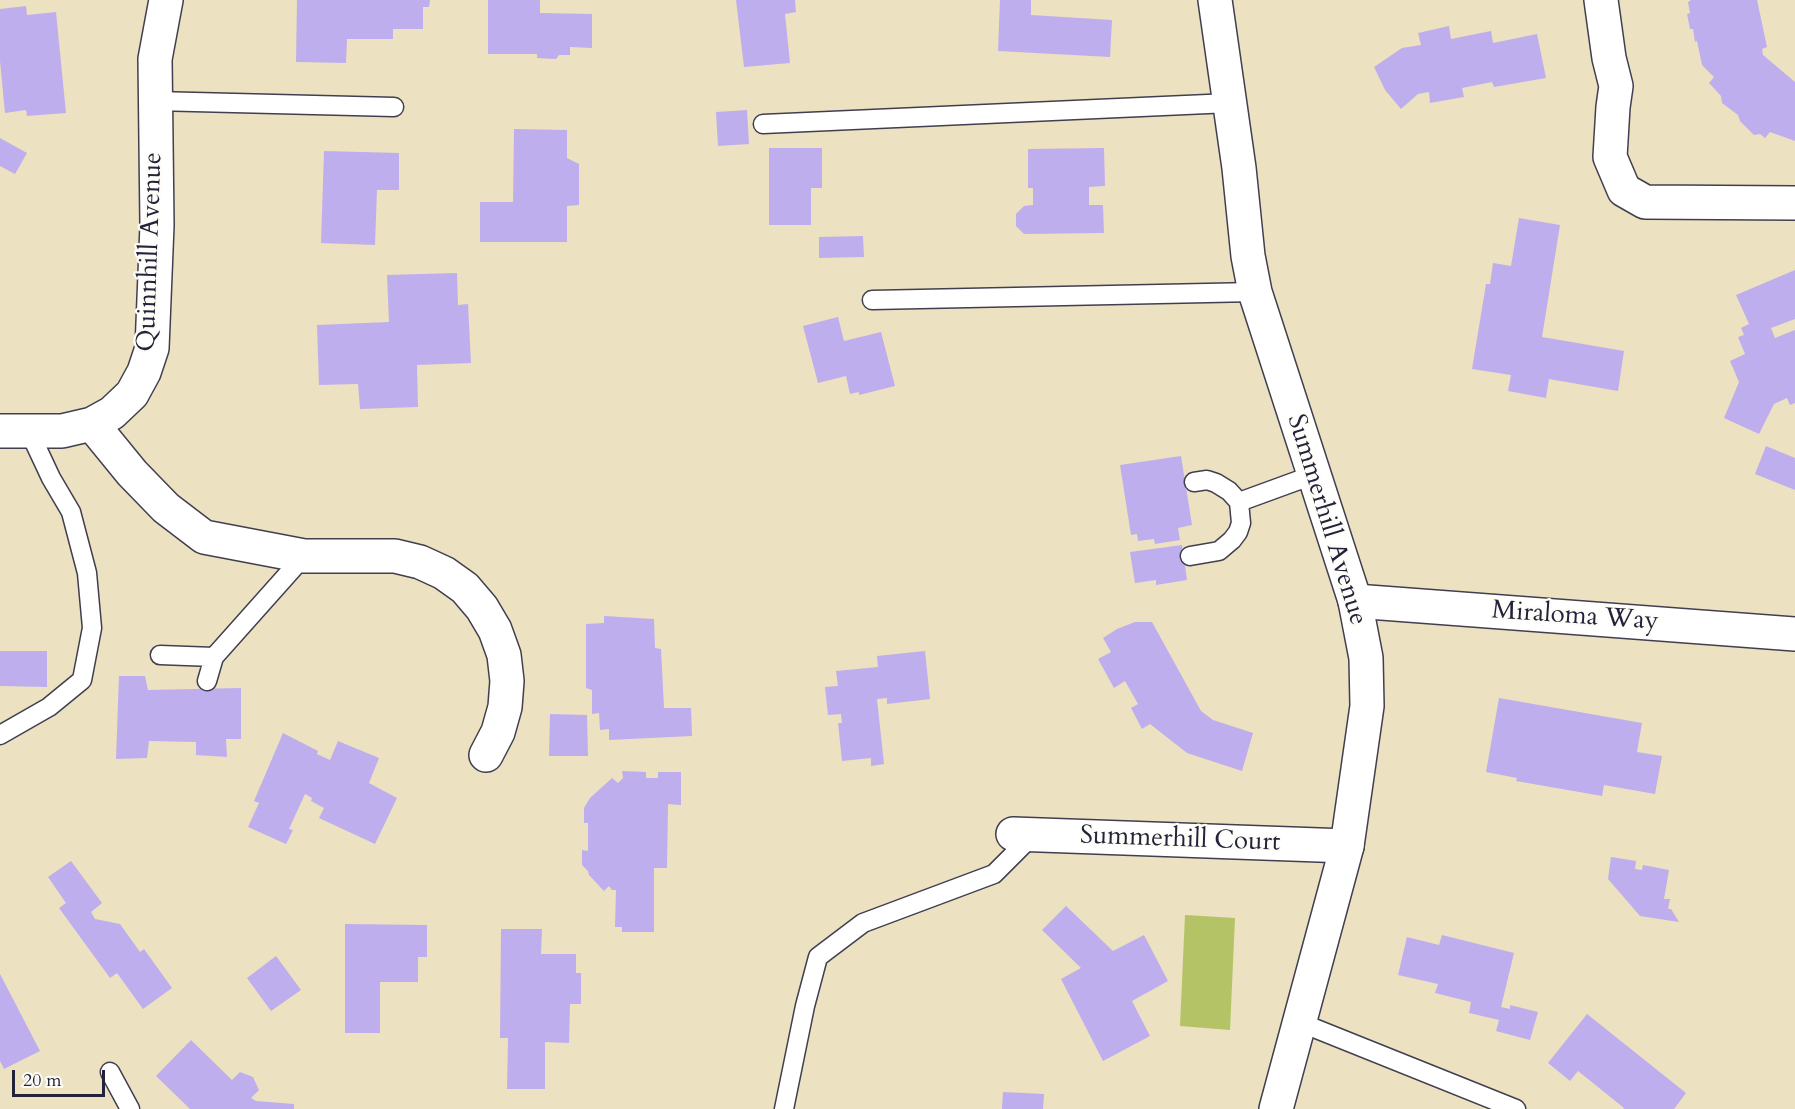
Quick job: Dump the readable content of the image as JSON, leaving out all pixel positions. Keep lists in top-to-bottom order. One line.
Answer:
{"streets":{"street":["Quinnhill Avenue","Summerhill Avenue","Miraloma Way","Summerhill Court"]},"crossings":[["Summerhill Avenue","Miraloma Way"],["Summerhill Avenue","Summerhill Court"]],"scale_bar":"20 m"}
